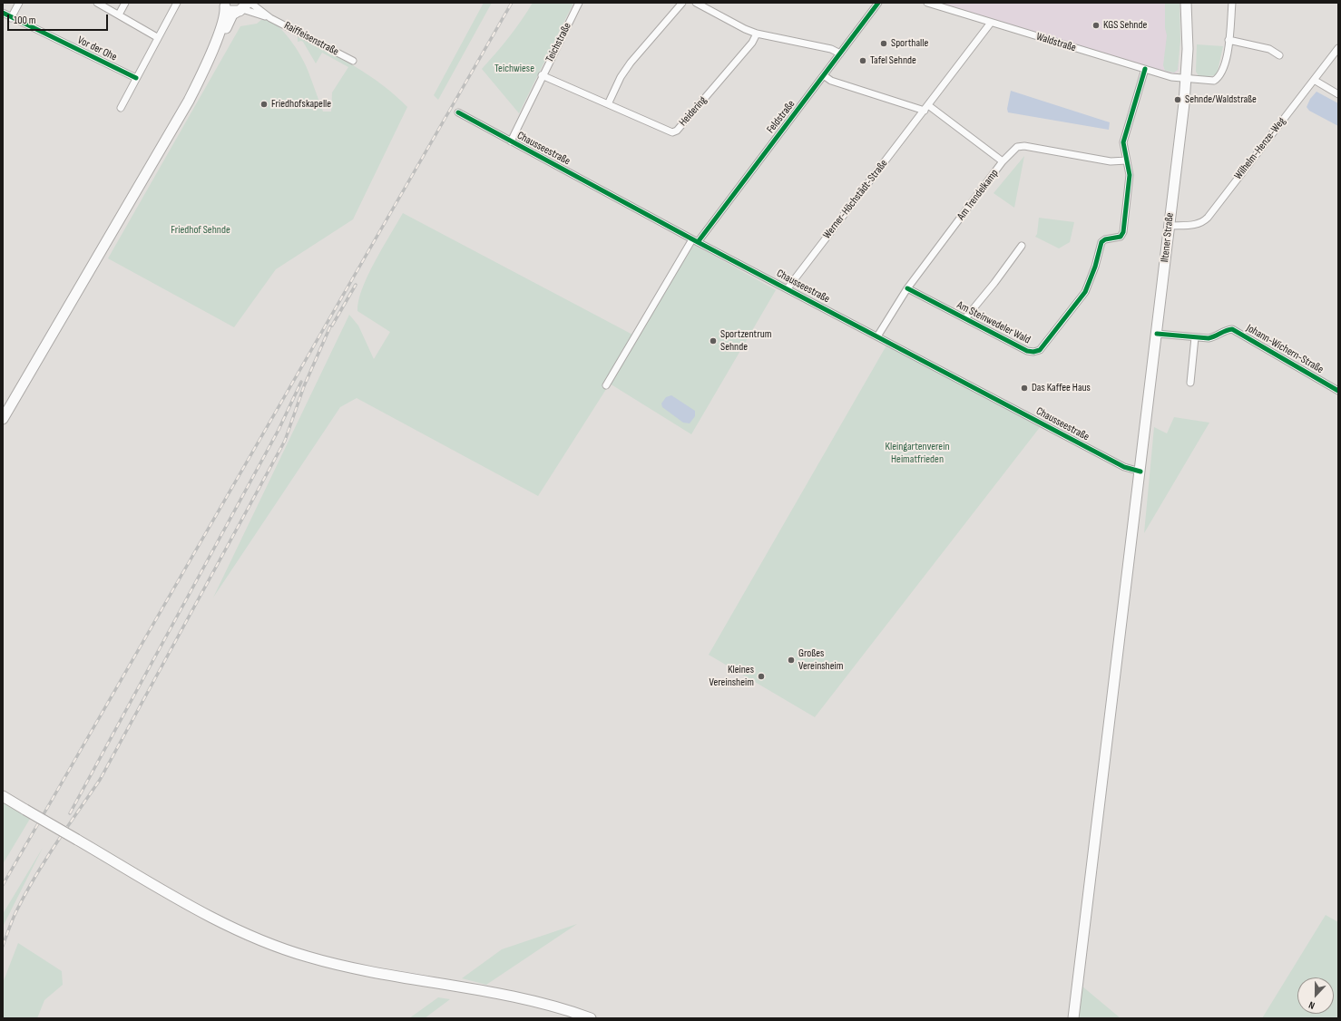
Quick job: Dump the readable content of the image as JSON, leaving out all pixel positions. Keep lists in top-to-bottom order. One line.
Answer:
{"streets":{"main road":["Iltener Straße"],"street":["Raiffeisenstraße","Teichstraße","Waldstraße","Vor der Ohe","Heidering","Feldstraße","Chausseestraße","Wilhelm-Henze-Weg","Am Trendelkamp","Werner-Höchstädt-Straße","Am Steinwedeler Wald","Johann-Wichern-Straße"]},"crossings":[["Teichstraße","Heidering"],["Teichstraße","Chausseestraße"],["Waldstraße","Werner-Höchstädt-Straße"],["Waldstraße","Iltener Straße"],["Waldstraße","Am Steinwedeler Wald"],["Feldstraße","Chausseestraße"],["Chausseestraße","Am Trendelkamp"],["Chausseestraße","Werner-Höchstädt-Straße"],["Chausseestraße","Iltener Straße"],["Wilhelm-Henze-Weg","Iltener Straße"],["Am Trendelkamp","Am Steinwedeler Wald"],["Iltener Straße","Johann-Wichern-Straße"]],"parks":["Teichwiese","Friedhof Sehnde","Kleingartenverein Heimatfrieden"],"places":["KGS Sehnde","Sporthalle","Tafel Sehnde","Sehnde/Waldstraße","Friedhofskapelle","Sportzentrum Sehnde","Das Kaffee Haus","Großes Vereinsheim","Kleines Vereinsheim"],"scale_bar":"100 m","north":"bottom"}
